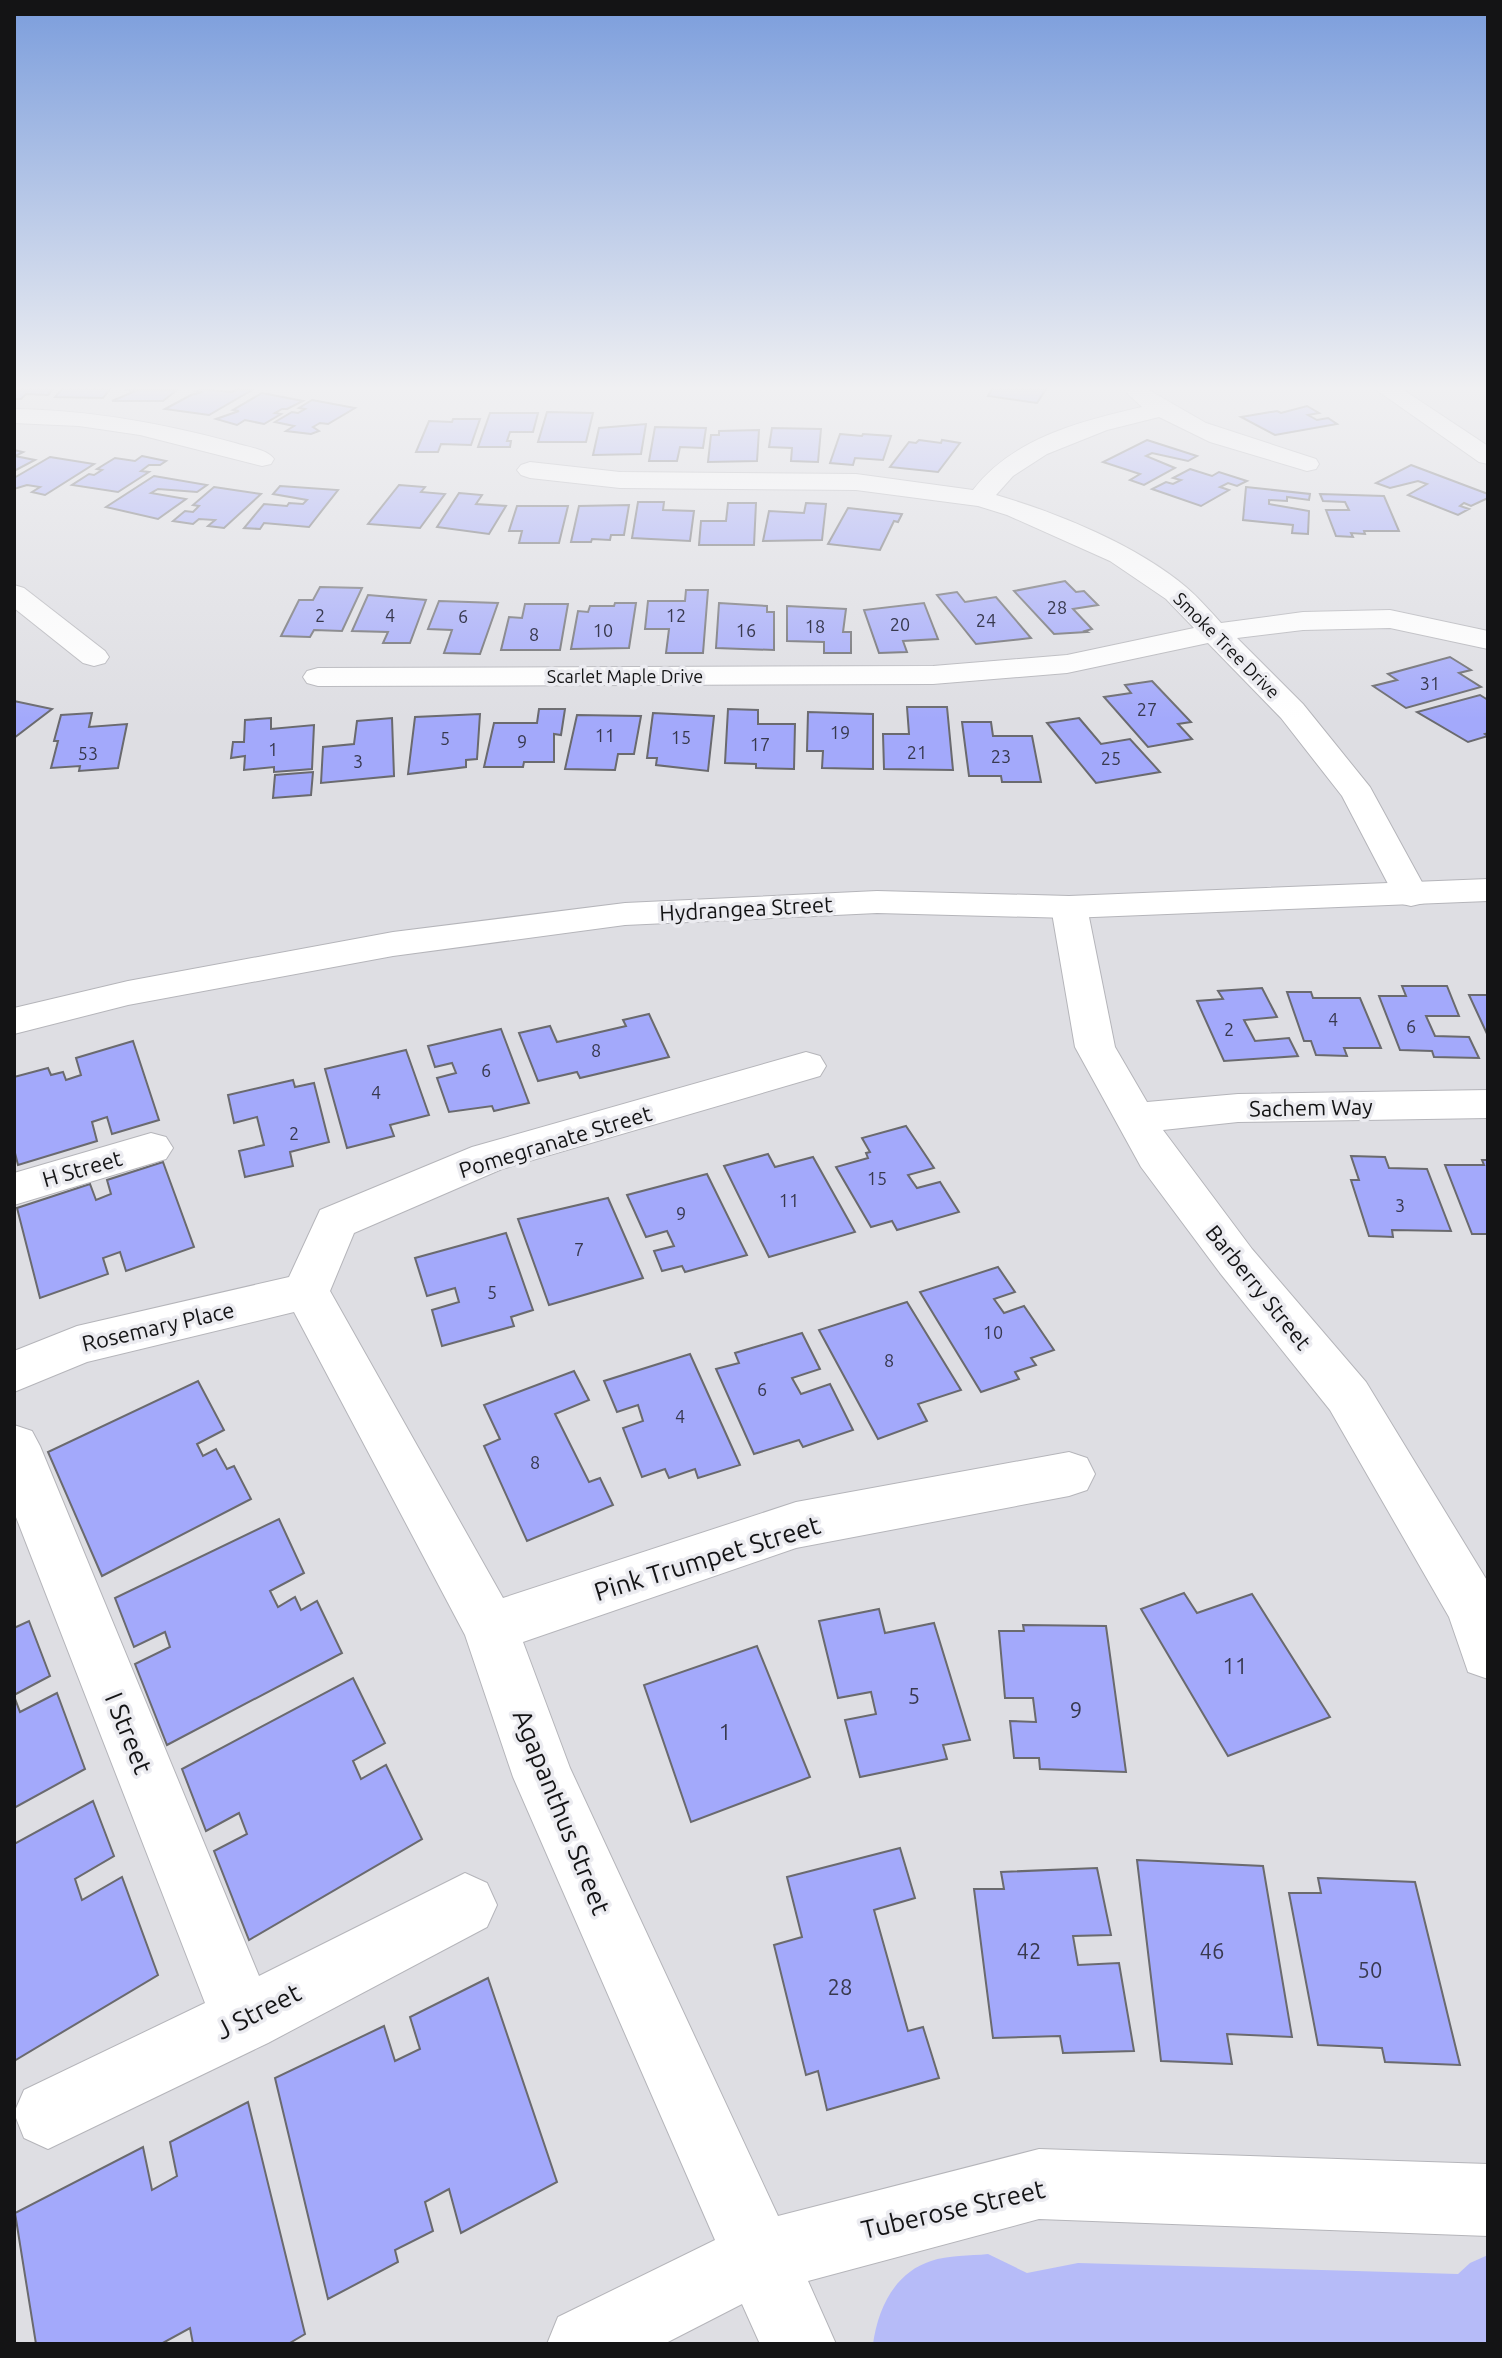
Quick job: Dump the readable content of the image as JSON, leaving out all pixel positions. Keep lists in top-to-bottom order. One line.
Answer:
{"streets":{"street":["Smoke Tree Drive","Scarlet Maple Drive","Hydrangea Street","Sachem Way","Pomegranate Street","H Street","Barberry Street","Rosemary Place","Pink Trumpet Street","I Street","Agapanthus Street","J Street","Tuberose Street"]},"crossings":[["Smoke Tree Drive","Scarlet Maple Drive"],["Smoke Tree Drive","Hydrangea Street"],["Hydrangea Street","Barberry Street"],["Sachem Way","Barberry Street"],["Pomegranate Street","Rosemary Place"],["Pomegranate Street","Agapanthus Street"],["Rosemary Place","Agapanthus Street"],["Pink Trumpet Street","Agapanthus Street"],["I Street","J Street"],["Agapanthus Street","Tuberose Street"]],"house_numbers":["28","2","4","12","6","24","20","18","10","16","8","31","27","19","11","15","5","9","17","1","21","53","23","25","3","4","6","2","8","6","4","2","15","11","3","9","7","5","10","8","6","4","8","11","5","9","1","42","46","50","28"]}
